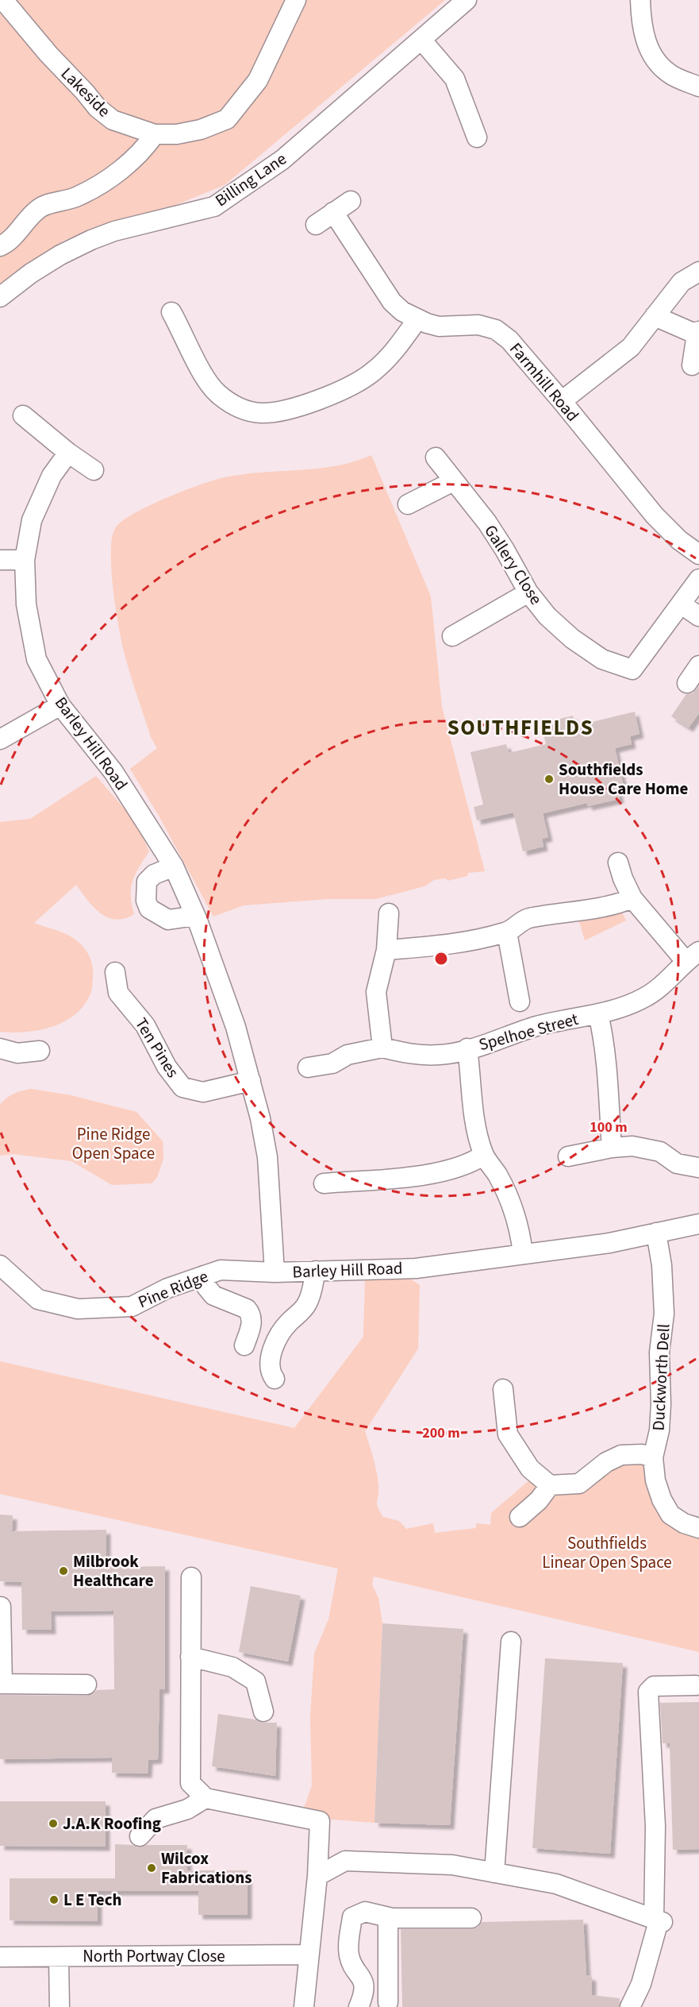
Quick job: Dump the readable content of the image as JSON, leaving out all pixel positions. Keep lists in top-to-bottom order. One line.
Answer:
{"streets":{"street":["Lakeside","Billing Lane","Farmhill Road","Gallery Close","Barley Hill Road","Spelhoe Street","Ten Pines","Pine Ridge","Duckworth Dell","North Portway Close"]},"crossings":[["Barley Hill Road","Spelhoe Street"],["Barley Hill Road","Ten Pines"],["Barley Hill Road","Pine Ridge"],["Barley Hill Road","Duckworth Dell"]],"districts":["SOUTHFIELDS"],"parks":["Pine Ridge Open Space","Southfields Linear Open Space"],"places":["Southfields House Care Home","Milbrook Healthcare","J.A.K Roofing","Wilcox Fabrications","L E Tech"],"rings":["100 m","200 m"]}
